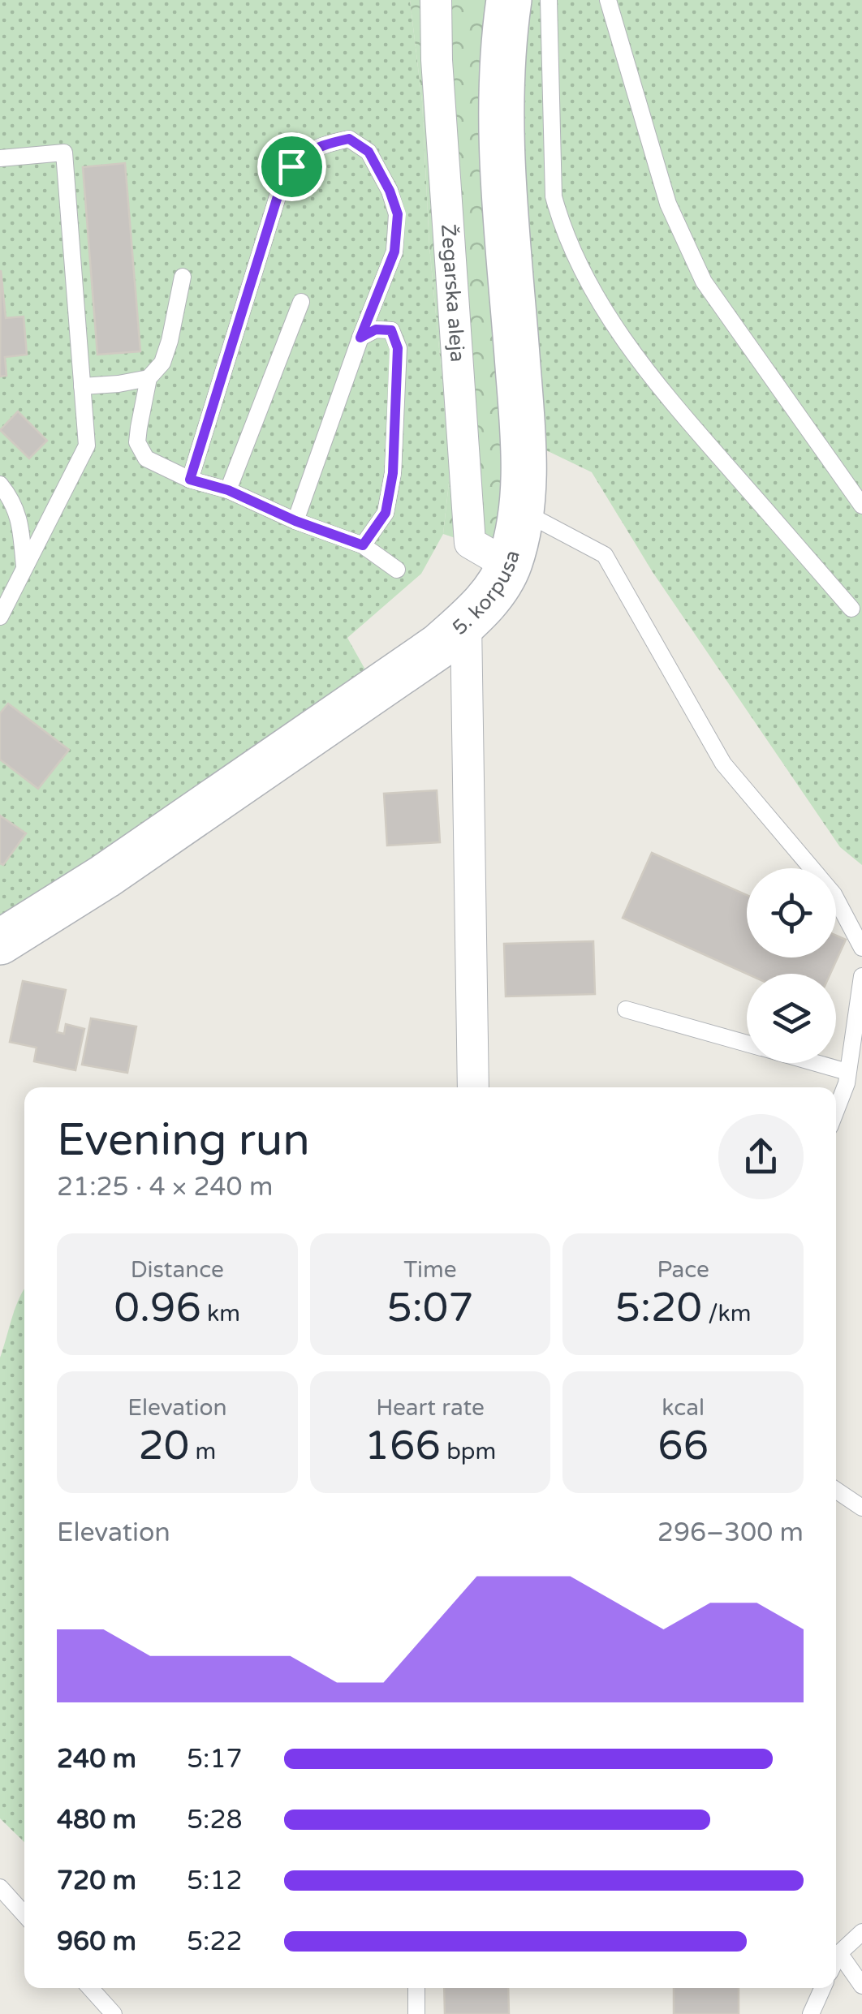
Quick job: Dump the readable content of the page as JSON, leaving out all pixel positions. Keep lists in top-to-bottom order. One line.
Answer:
{"streets":{"street":["Žegarska aleja","5. korpusa"]},"crossings":[["Žegarska aleja","5. korpusa"]],"page":{"heading":["Evening run","21:25 · 4 × 240 m"],"stats":[["Distance","0.96 km"],["Time","5:07"],["Pace","5:20 /km"],["Elevation","20 m"],["Heart rate","166 bpm"],["kcal","66"]],"chart":["Elevation","296–300 m"],"list":[{"name":"240 m","note":"5:17"},{"name":"480 m","note":"5:28"},{"name":"720 m","note":"5:12"},{"name":"960 m","note":"5:22"}]}}
